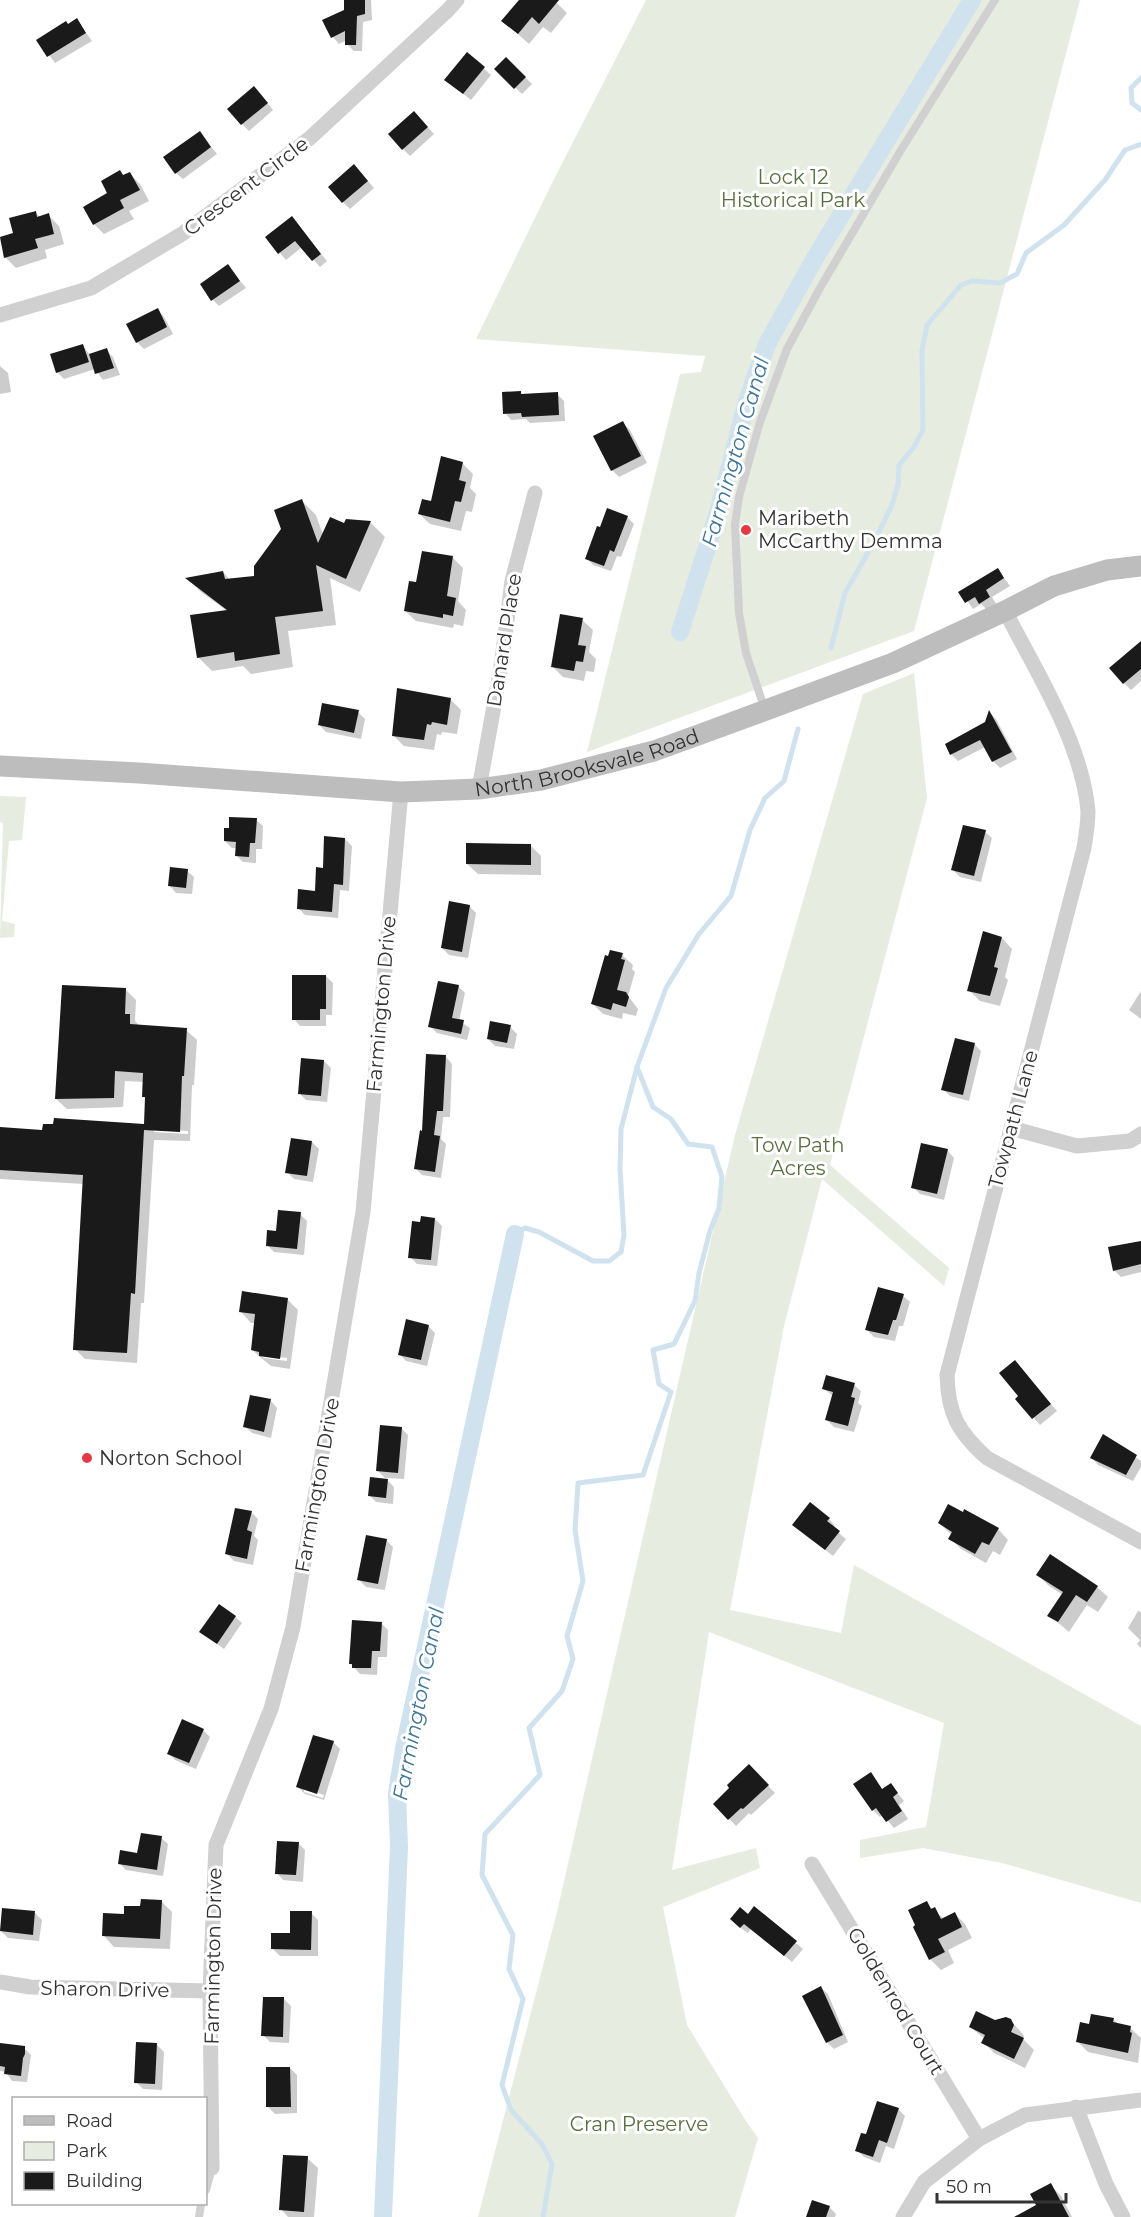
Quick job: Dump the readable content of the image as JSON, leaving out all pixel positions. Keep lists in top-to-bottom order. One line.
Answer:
{"streets":{"main road":["North Brooksvale Road"],"street":["Crescent Circle","Danard Place","Farmington Drive","Towpath Lane","Sharon Drive","Goldenrod Court"]},"crossings":[["Danard Place","North Brooksvale Road"],["North Brooksvale Road","Farmington Drive"],["North Brooksvale Road","Towpath Lane"],["Farmington Drive","Sharon Drive"]],"water":["Farmington Canal"],"parks":["Lock 12 Historical Park","Tow Path Acres","Cran Preserve"],"places":["Maribeth McCarthy Demma","Norton School"],"legend":["Road","Park","Building"],"scale_bar":"50 m"}
